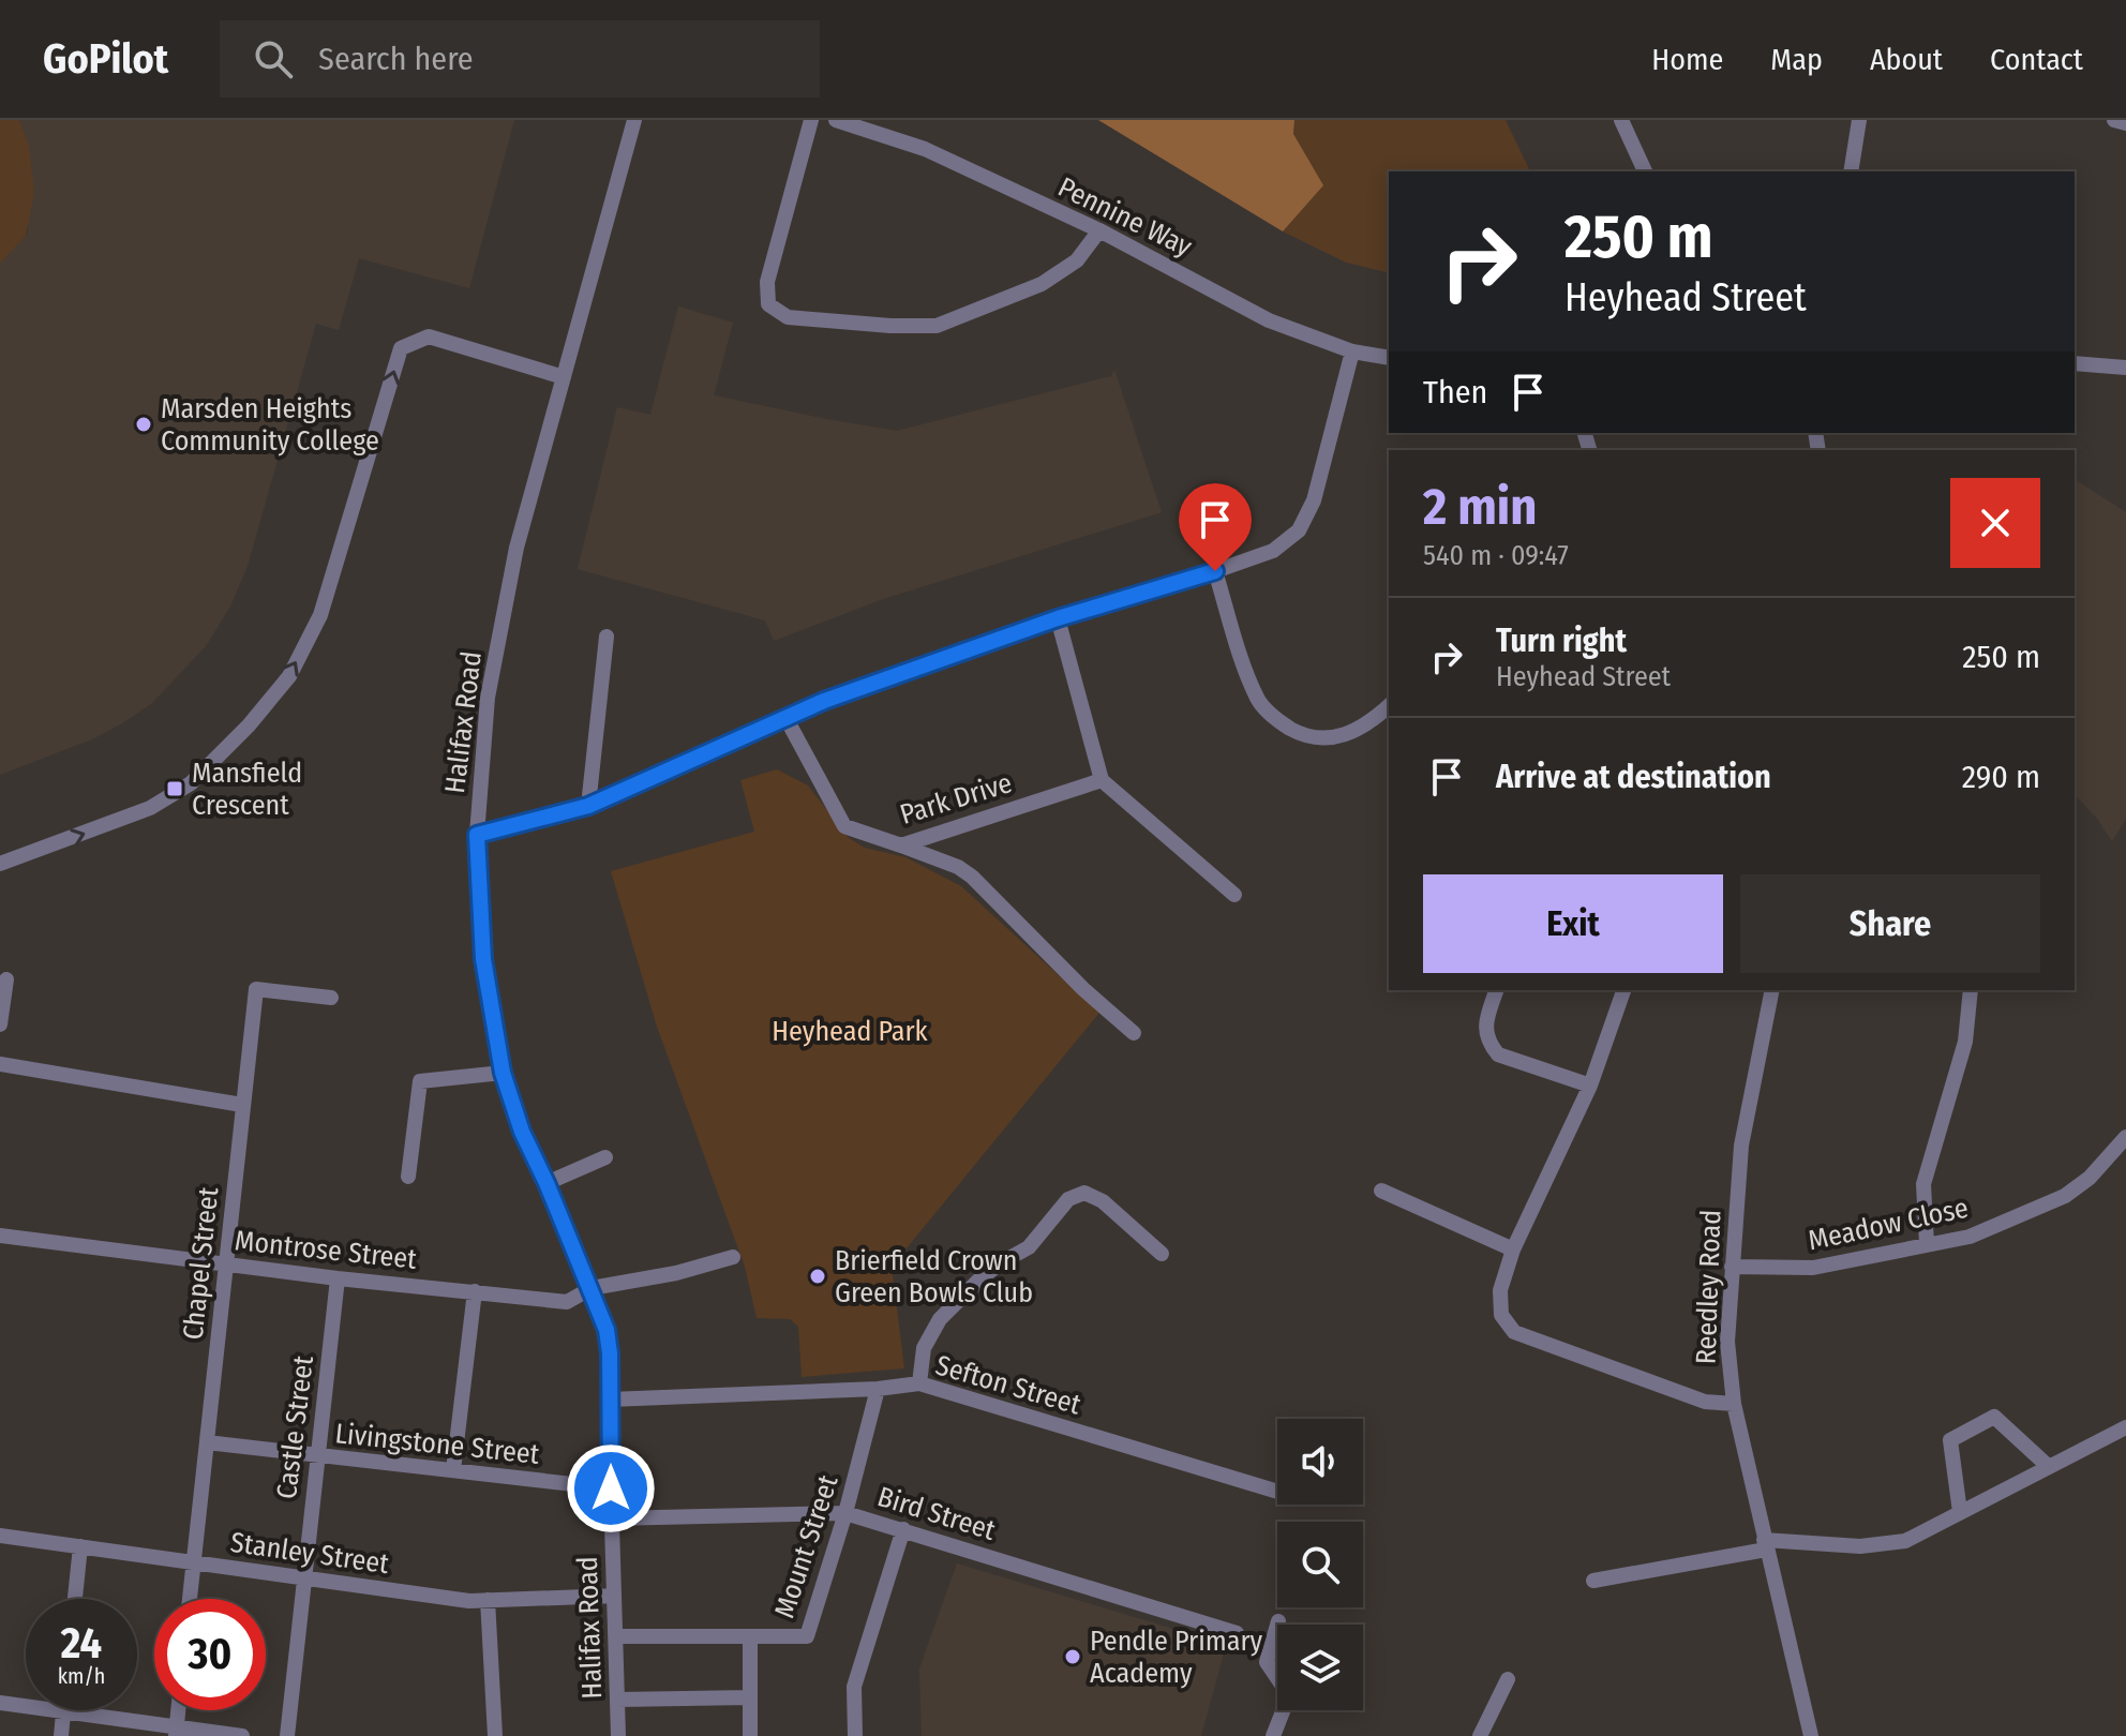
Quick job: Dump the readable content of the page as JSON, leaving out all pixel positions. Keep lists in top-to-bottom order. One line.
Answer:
{"streets":{"street":["Pennine Way","Halifax Road","Park Drive","Meadow Close","Montrose Street","Chapel Street","Reedley Road","Sefton Street","Castle Street","Livingstone Street","Bird Street","Mount Street","Stanley Street"]},"crossings":[["Halifax Road","Montrose Street"],["Halifax Road","Sefton Street"],["Halifax Road","Livingstone Street"],["Halifax Road","Bird Street"],["Halifax Road","Mount Street"],["Halifax Road","Stanley Street"],["Meadow Close","Reedley Road"],["Montrose Street","Chapel Street"],["Montrose Street","Castle Street"],["Chapel Street","Livingstone Street"],["Chapel Street","Stanley Street"],["Sefton Street","Mount Street"],["Castle Street","Livingstone Street"],["Castle Street","Stanley Street"],["Bird Street","Mount Street"]],"parks":["Heyhead Park"],"places":{"other":["Marsden Heights Community College","Brierfield Crown Green Bowls Club","Pendle Primary Academy"],"transit":["Mansfield Crescent"]},"page":{"header":"GoPilot","search":"Search here","nav":["Home","Map","About","Contact"],"turn":["250 m","Heyhead Street"],"then":"Then","heading":["2 min","540 m · 09:47"],"list":[{"name":"Turn right","note":"Heyhead Street","value":"250 m"},{"name":"Arrive at destination","value":"290 m"}],"buttons":["Exit","Share"],"speed":"24 km/h","limit":"30"}}
